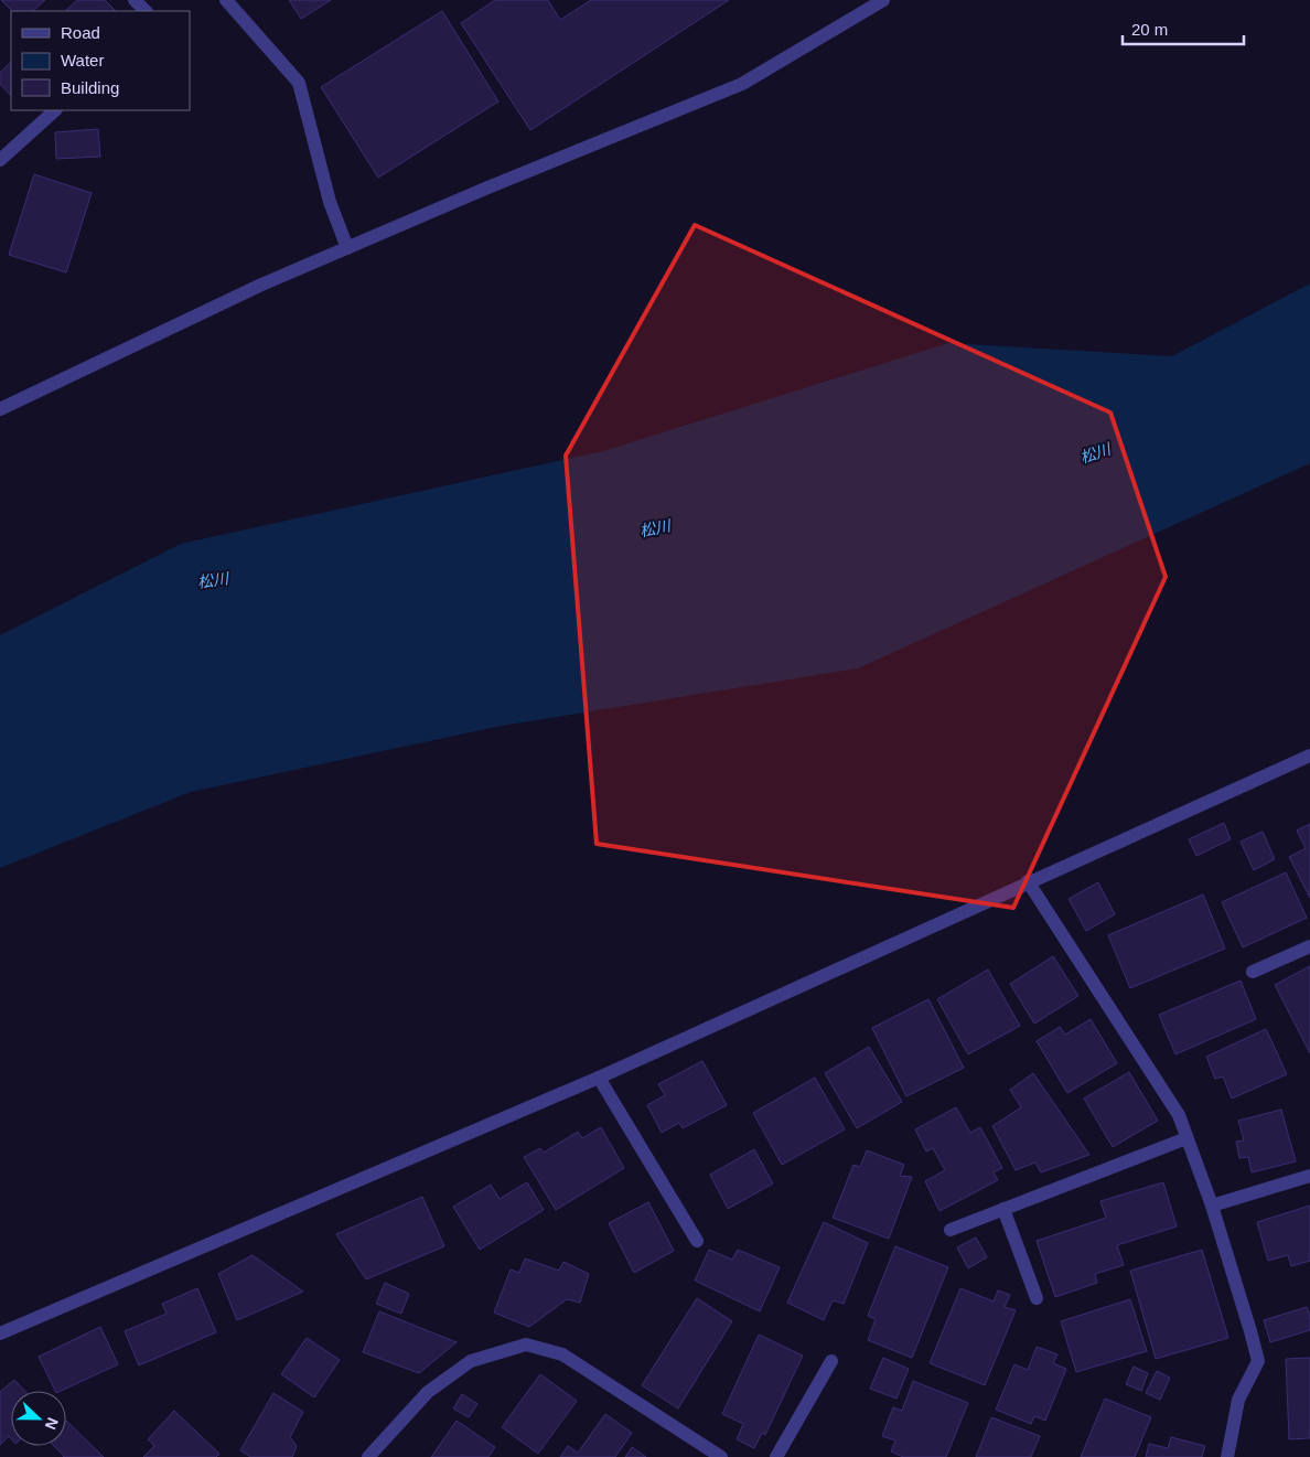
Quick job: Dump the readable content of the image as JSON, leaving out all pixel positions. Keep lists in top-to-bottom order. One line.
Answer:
{"water":["松川"],"legend":["Road","Water","Building"],"scale_bar":"20 m","north":"right"}
